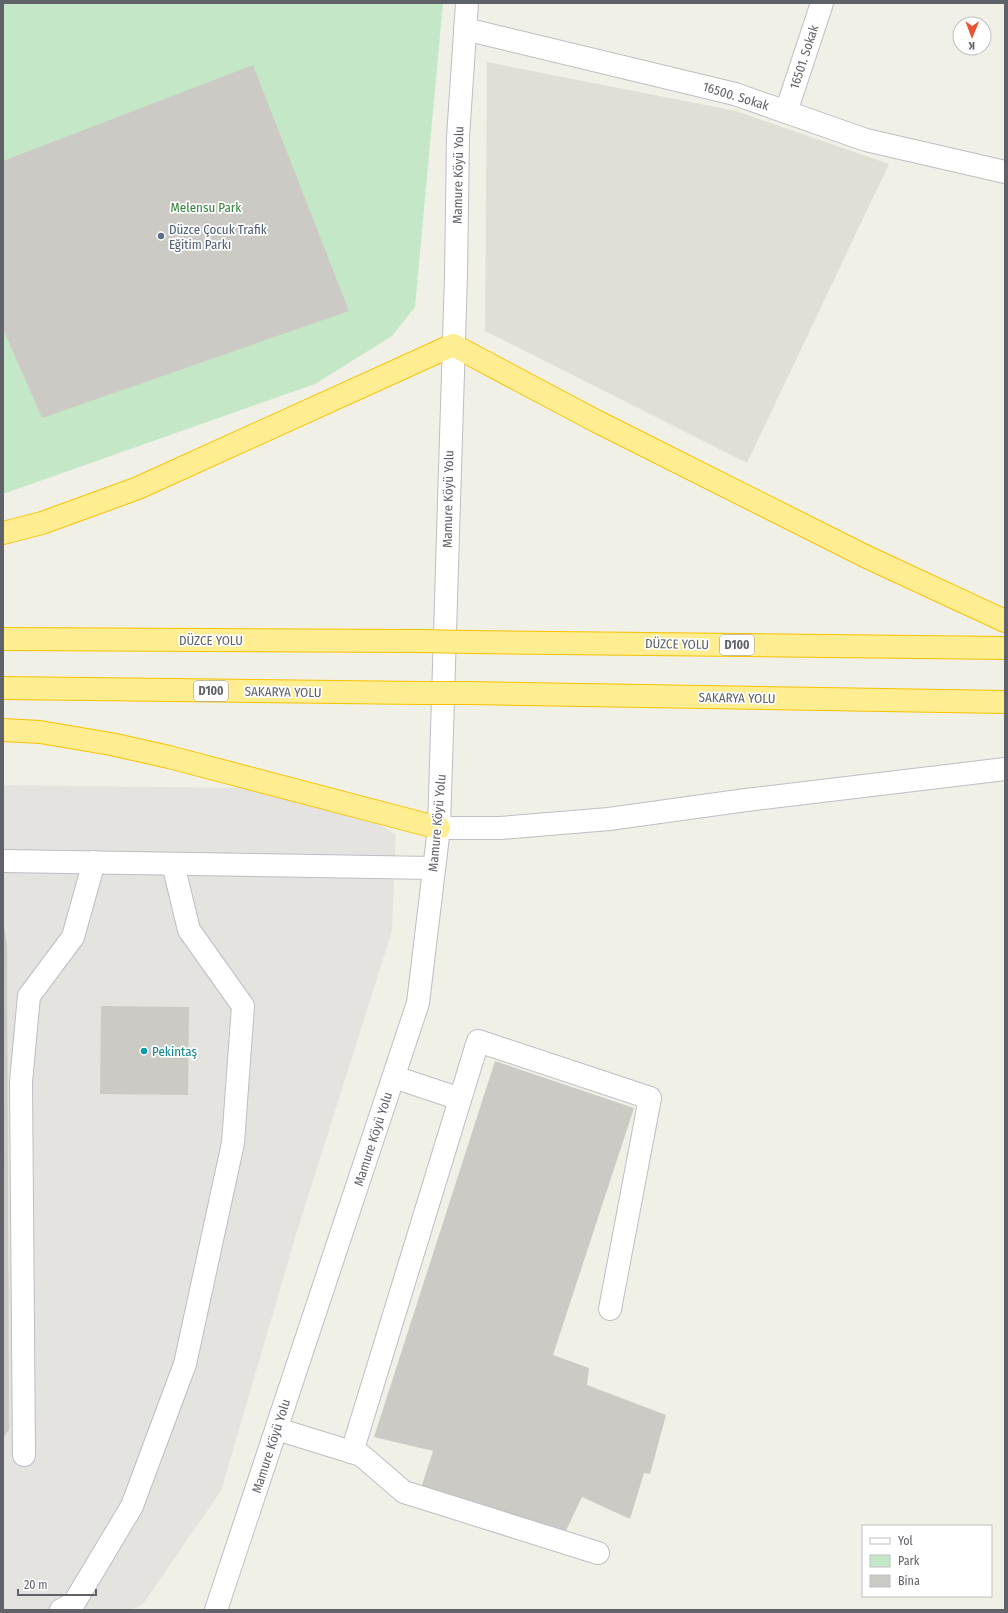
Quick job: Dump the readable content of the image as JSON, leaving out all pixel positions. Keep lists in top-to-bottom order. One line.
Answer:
{"streets":{"highway":["DÜZCE YOLU","D100","SAKARYA YOLU"],"street":["16501. Sokak","16500. Sokak","Mamure Köyü Yolu"]},"crossings":[["16501. Sokak","16500. Sokak"],["16500. Sokak","Mamure Köyü Yolu"]],"parks":["Melensu Park"],"places":["Düzce Çocuk Trafik Eğitim Parkı","Pekintaş"],"legend":["Yol","Park","Bina"],"scale_bar":"20 m","north":"bottom"}
